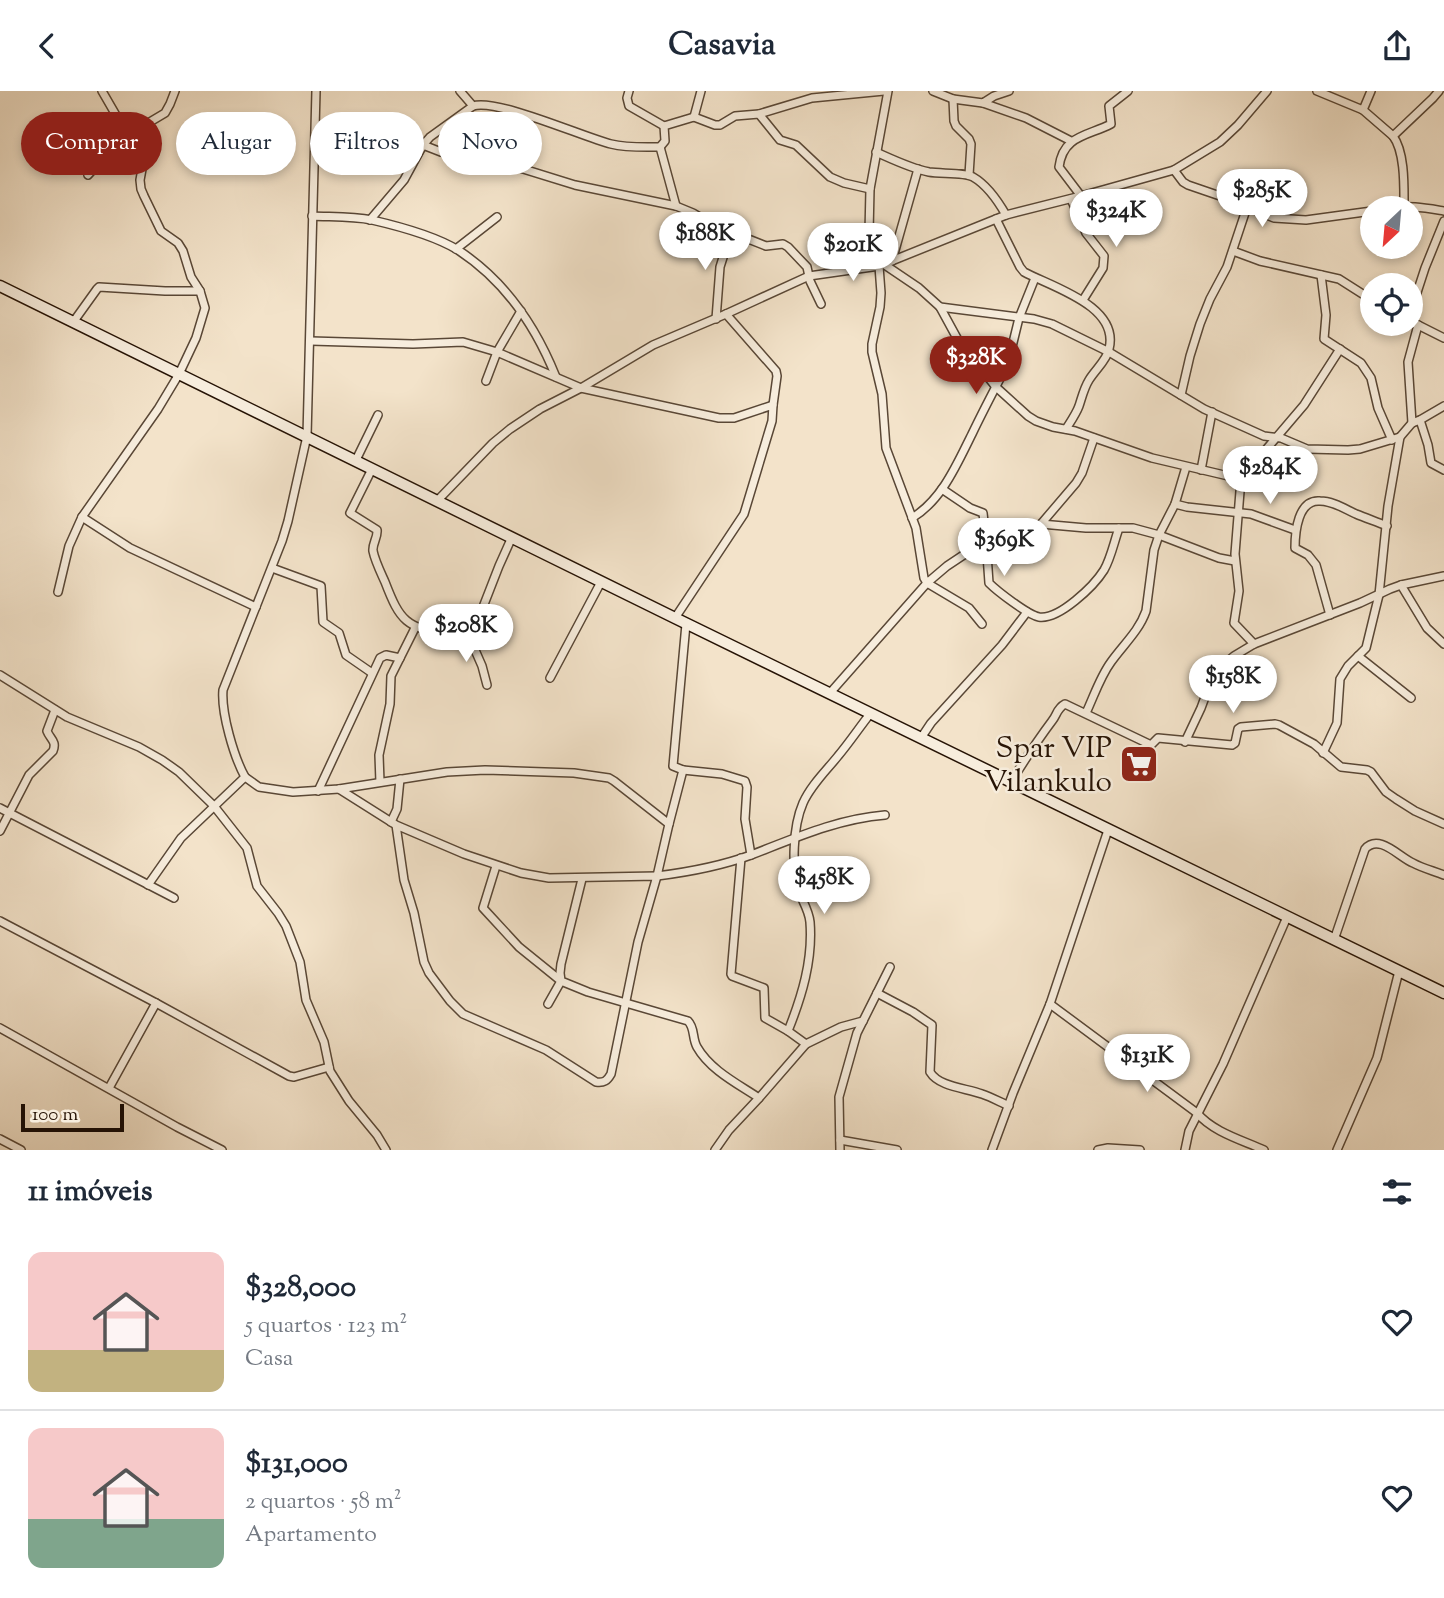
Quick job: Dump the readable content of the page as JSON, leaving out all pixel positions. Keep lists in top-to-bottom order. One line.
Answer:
{"places":{"supermarket":["Spar VIP Vilankulo"]},"scale_bar":"100 m","north":"bottom left","page":{"header":"Casavia","chip":["Comprar","Alugar","Filtros","Novo"],"price":["$285K","$324K","$188K","$201K","$328K","$284K","$369K","$208K","$158K","$458K","$131K"],"scale":"100 m","heading":"11 imóveis","list":[{"name":"$328,000","note":"5 quartos · 123 m² · Casa"},{"name":"$131,000","note":"2 quartos · 58 m² · Apartamento"}]}}
